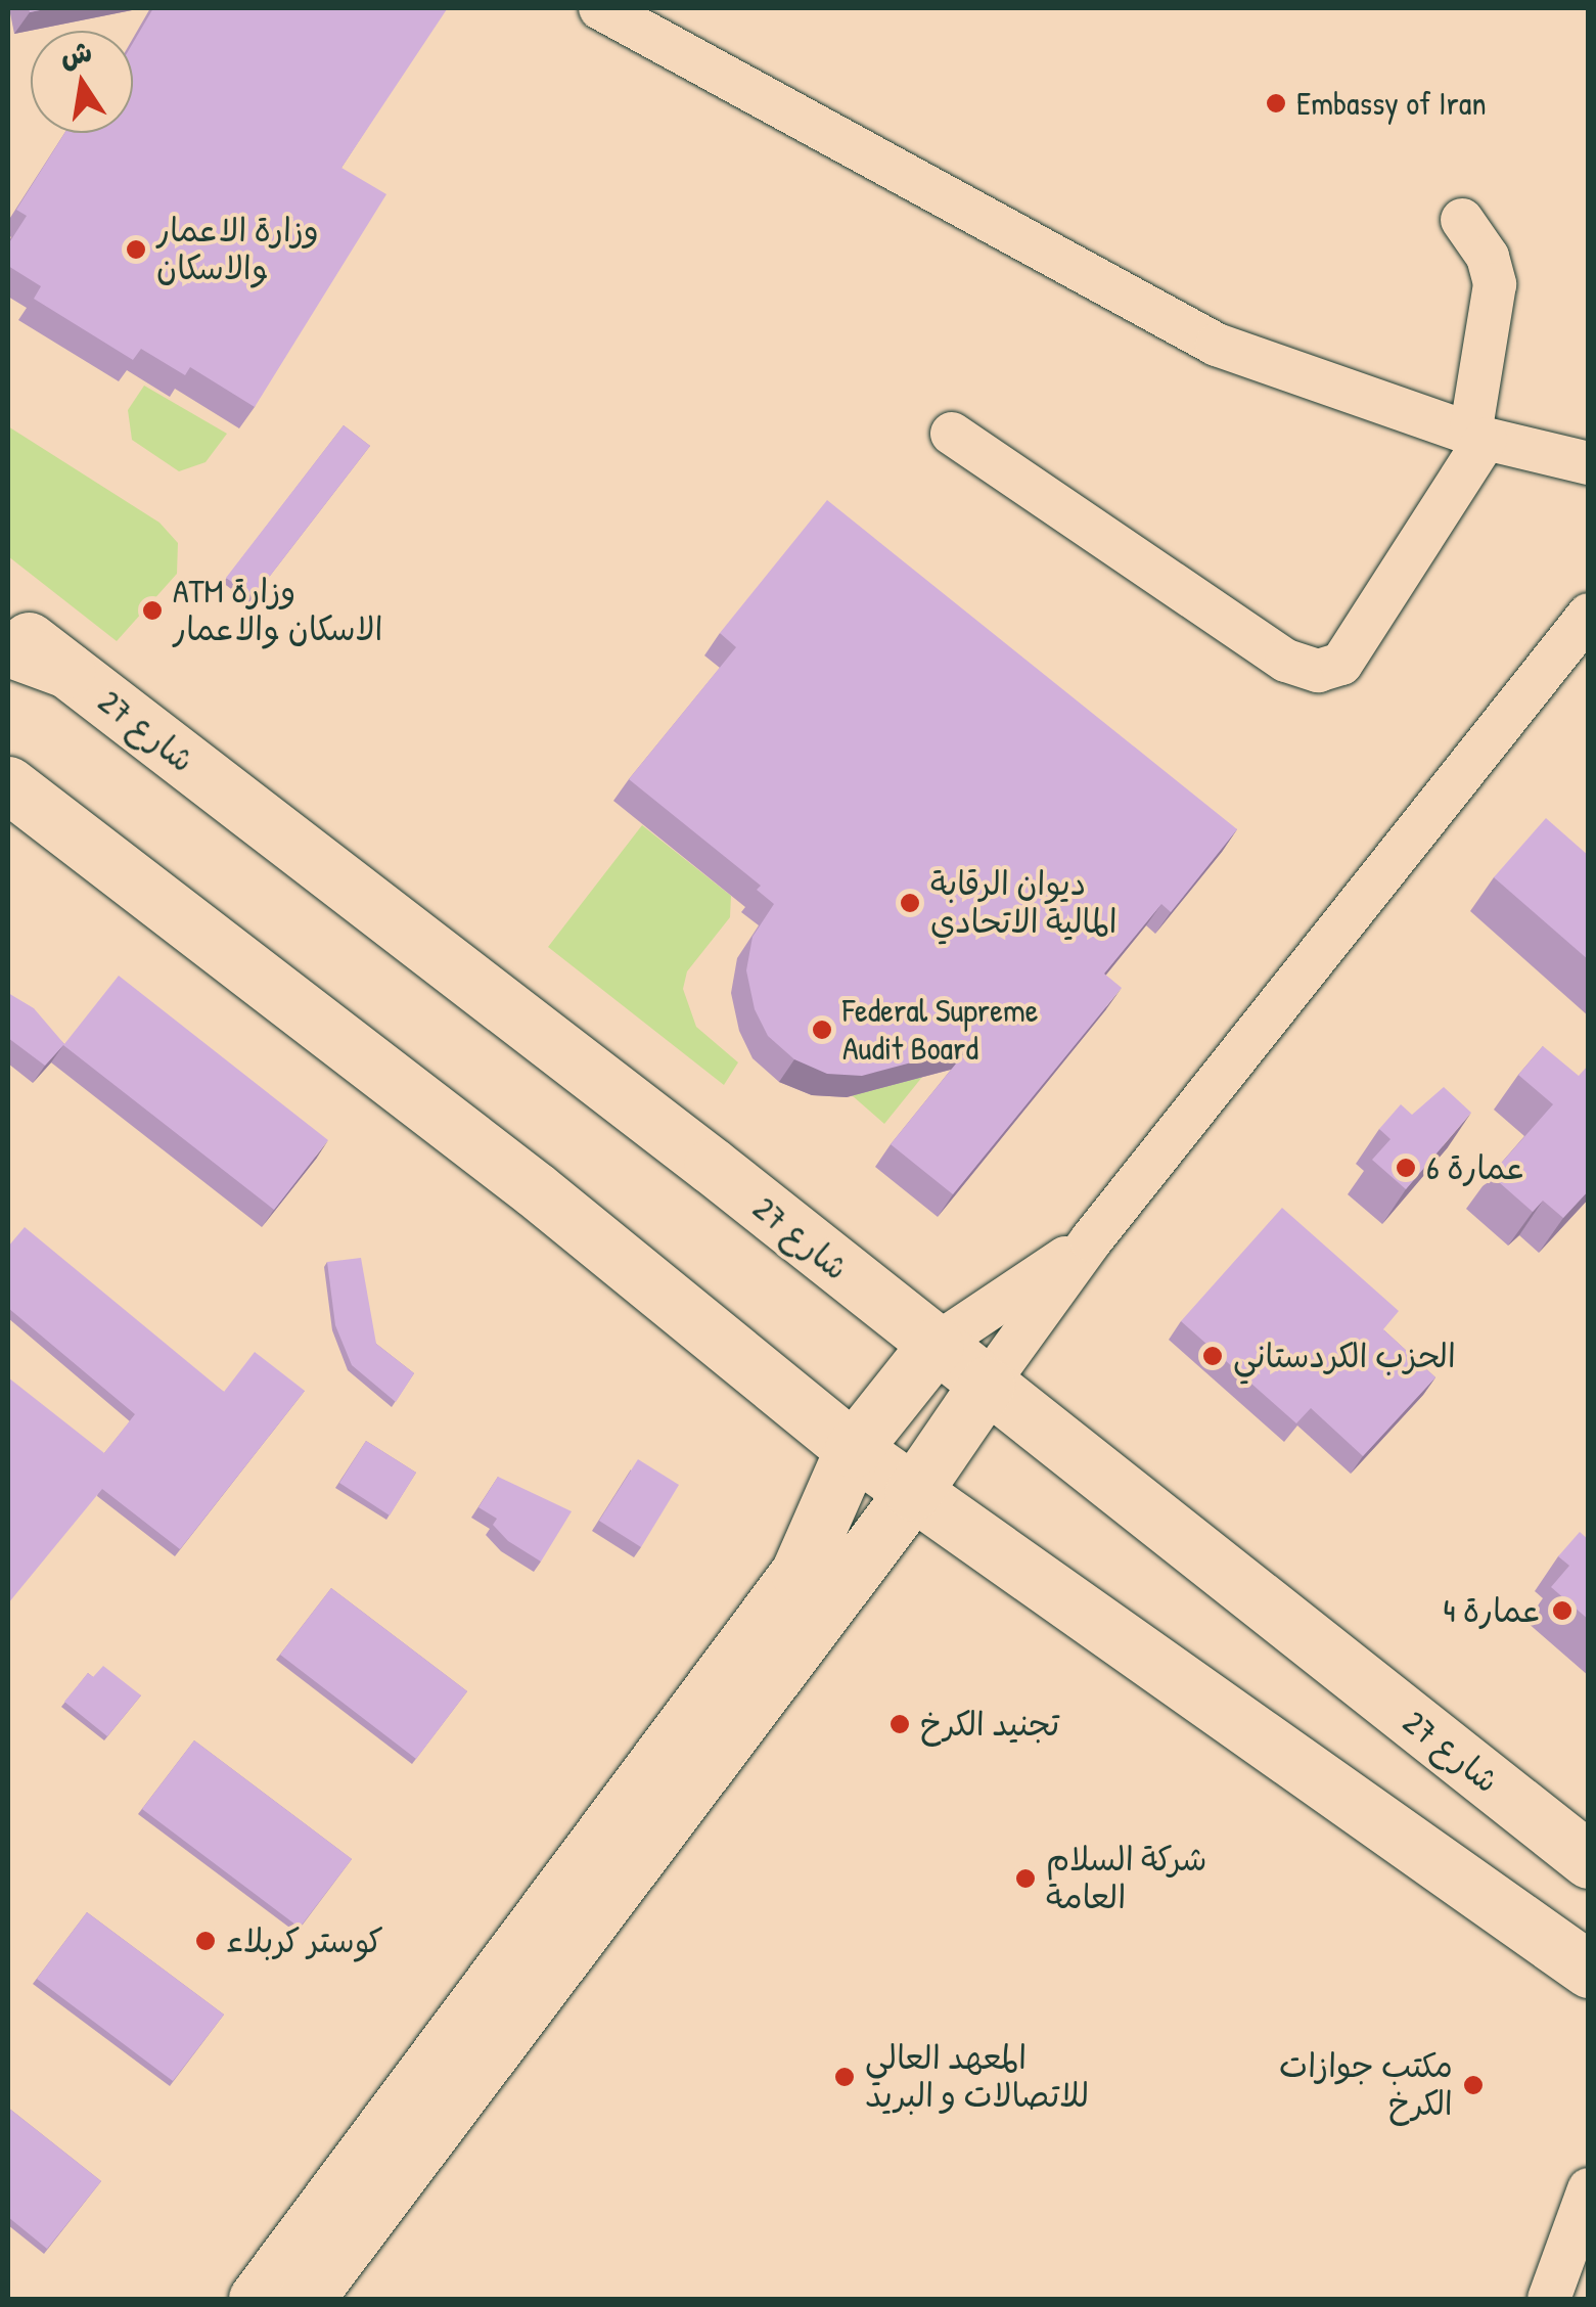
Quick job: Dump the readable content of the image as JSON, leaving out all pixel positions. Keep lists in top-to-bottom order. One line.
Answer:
{"streets":{"main road":["شارع 27"]},"places":["Embassy of Iran","وزارة الاعمار والاسكان","ATM وزارة الاسكان والاعمار","ديوان الرقابة المالية الاتحادي","Federal Supreme Audit Board","عمارة 6","الحزب الكردستاني","عمارة 4","تجنيد الكرخ","شركة السلام العامة","كوستر كربلاء","المعهد العالي للاتصالات و البريد","مكتب جوازات الكرخ"],"north":"top"}
